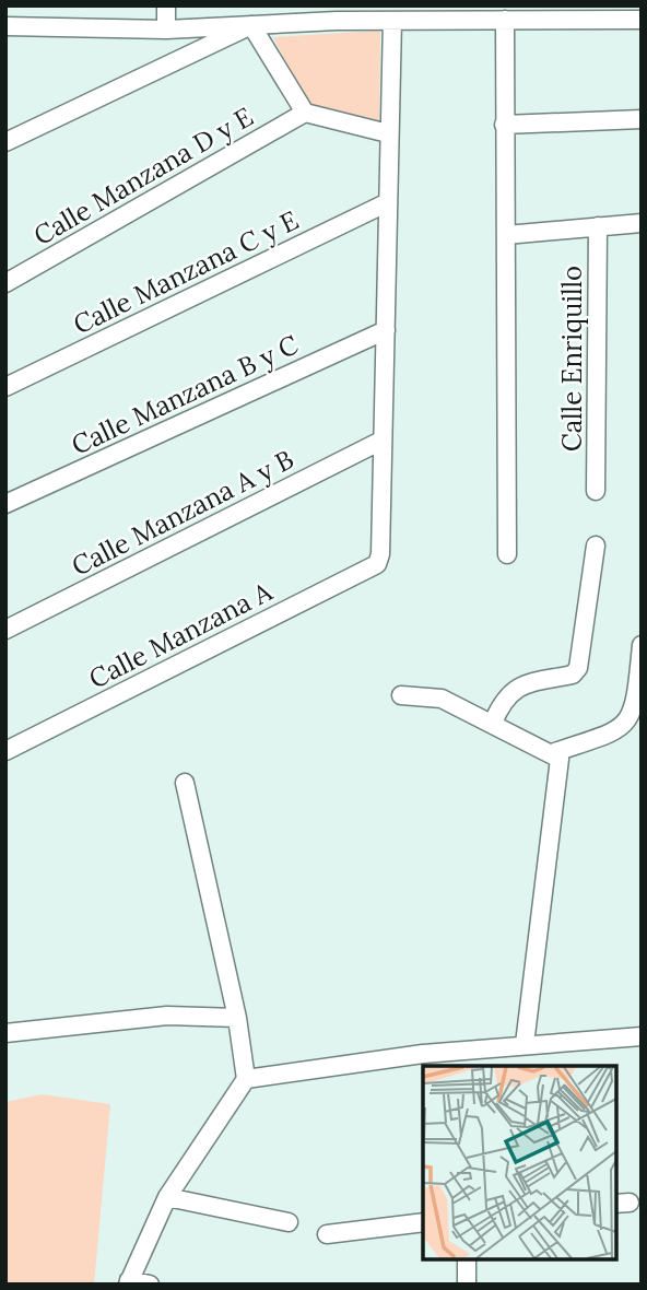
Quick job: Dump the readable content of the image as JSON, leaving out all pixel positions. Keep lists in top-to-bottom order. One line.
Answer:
{"streets":{"street":["Calle Manzana D y E","Calle Manzana C y E","Calle Enriquillo","Calle Manzana B y C","Calle Manzana A y B","Calle Manzana A"]},"crossings":[["Calle Manzana A y B","Calle Manzana A"]]}
